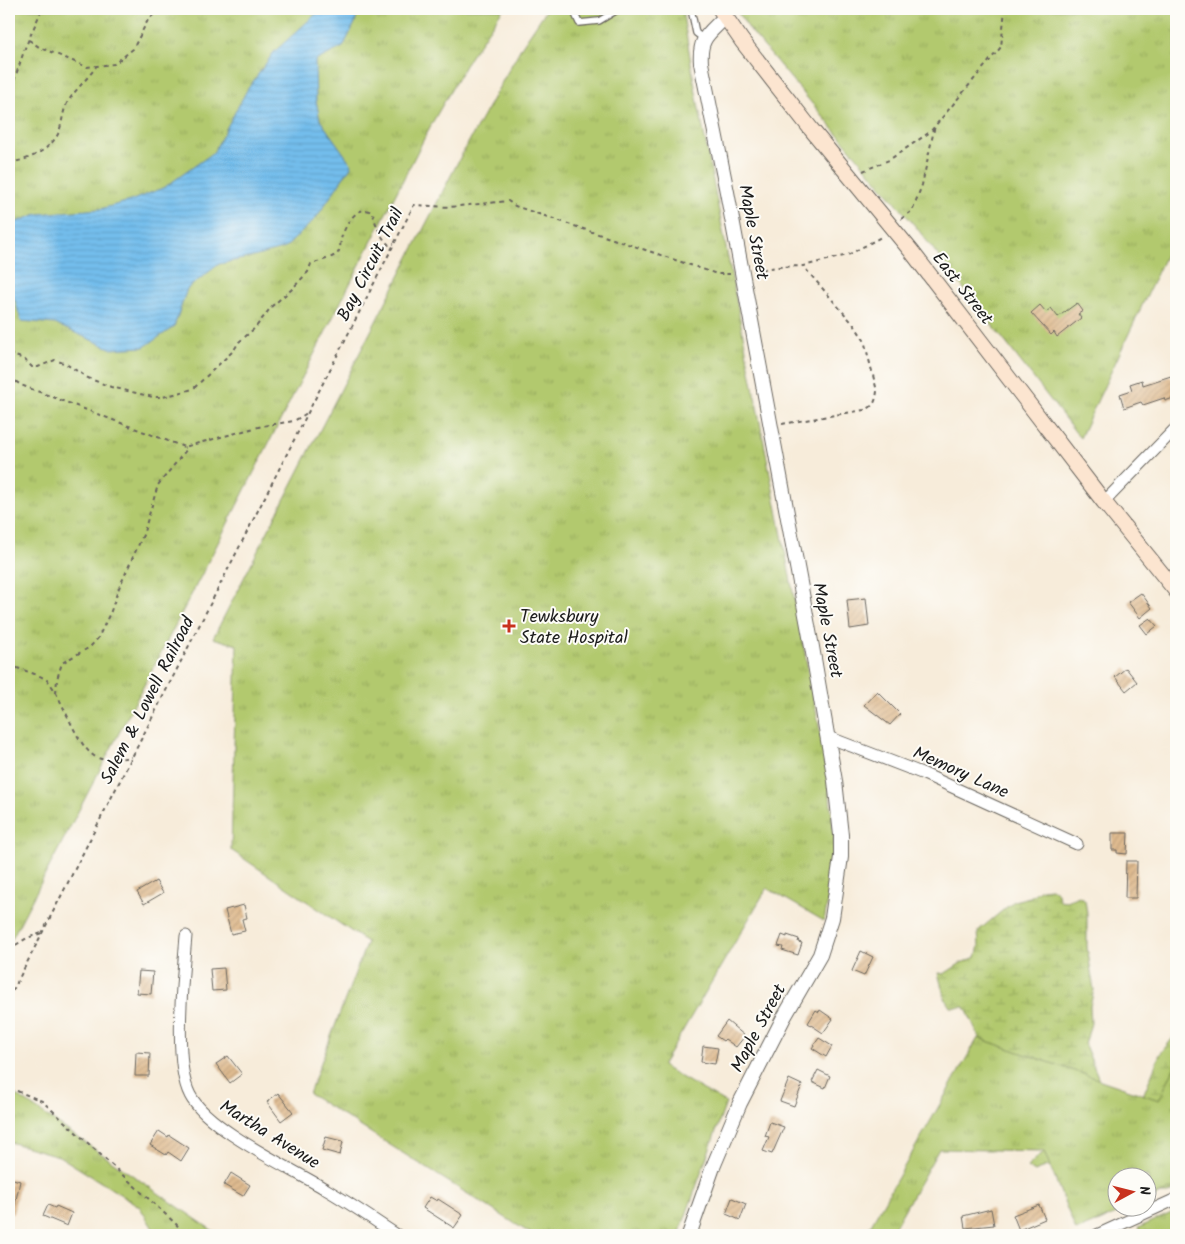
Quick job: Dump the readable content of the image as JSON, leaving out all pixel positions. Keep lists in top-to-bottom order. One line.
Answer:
{"streets":{"main road":["East Street"],"street":["Maple Street","Memory Lane","Martha Avenue"],"path":["Bay Circuit Trail","Salem & Lowell Railroad"]},"crossings":[["Maple Street","Bay Circuit Trail"],["Maple Street","Memory Lane"],["Bay Circuit Trail","East Street"],["Bay Circuit Trail","Salem & Lowell Railroad"]],"places":{"health":["Tewksbury State Hospital"]},"north":"right"}
